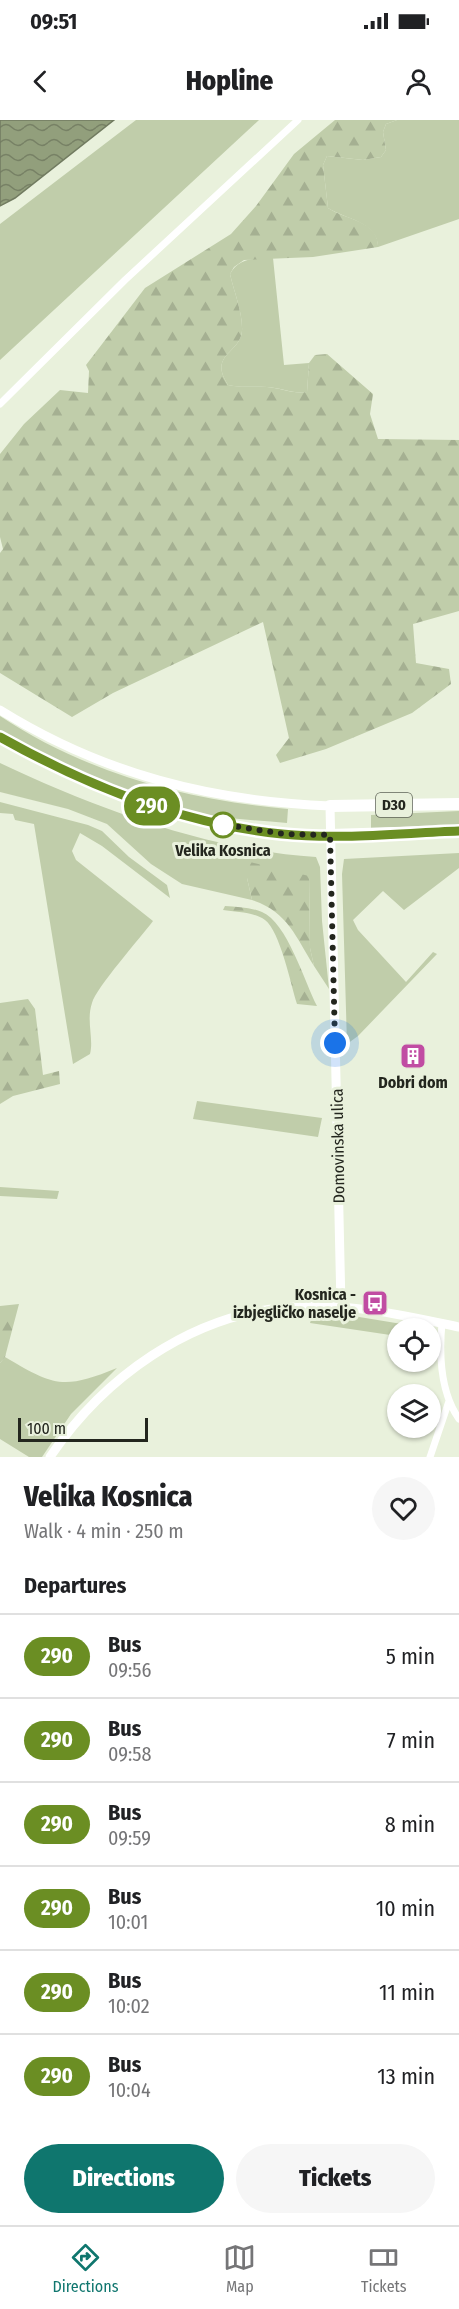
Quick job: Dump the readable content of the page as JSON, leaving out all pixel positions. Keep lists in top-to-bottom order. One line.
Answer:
{"streets":{"highway":["D30"],"street":["Domovinska ulica"]},"crossings":[["D30","Domovinska ulica"]],"places":{"other":["Velika Kosnica"],"building":["Dobri dom"],"bus stop":["Kosnica - izbjegličko naselje"]},"lines":["bus line 290"],"scale_bar":"100 m","page":{"status":"09:51","header":"Hopline","on_map":"290","scale":"100 m","heading":[["Velika Kosnica","Walk · 4 min · 250 m"],"Departures"],"list":[{"mark":"290","name":"Bus","note":"09:56","value":"5 min"},{"mark":"290","name":"Bus","note":"09:58","value":"7 min"},{"mark":"290","name":"Bus","note":"09:59","value":"8 min"},{"mark":"290","name":"Bus","note":"10:01","value":"10 min"},{"mark":"290","name":"Bus","note":"10:02","value":"11 min"},{"mark":"290","name":"Bus","note":"10:04","value":"13 min"}],"buttons":["Directions","Tickets"],"tabs":["Directions","Map","Tickets"]}}
